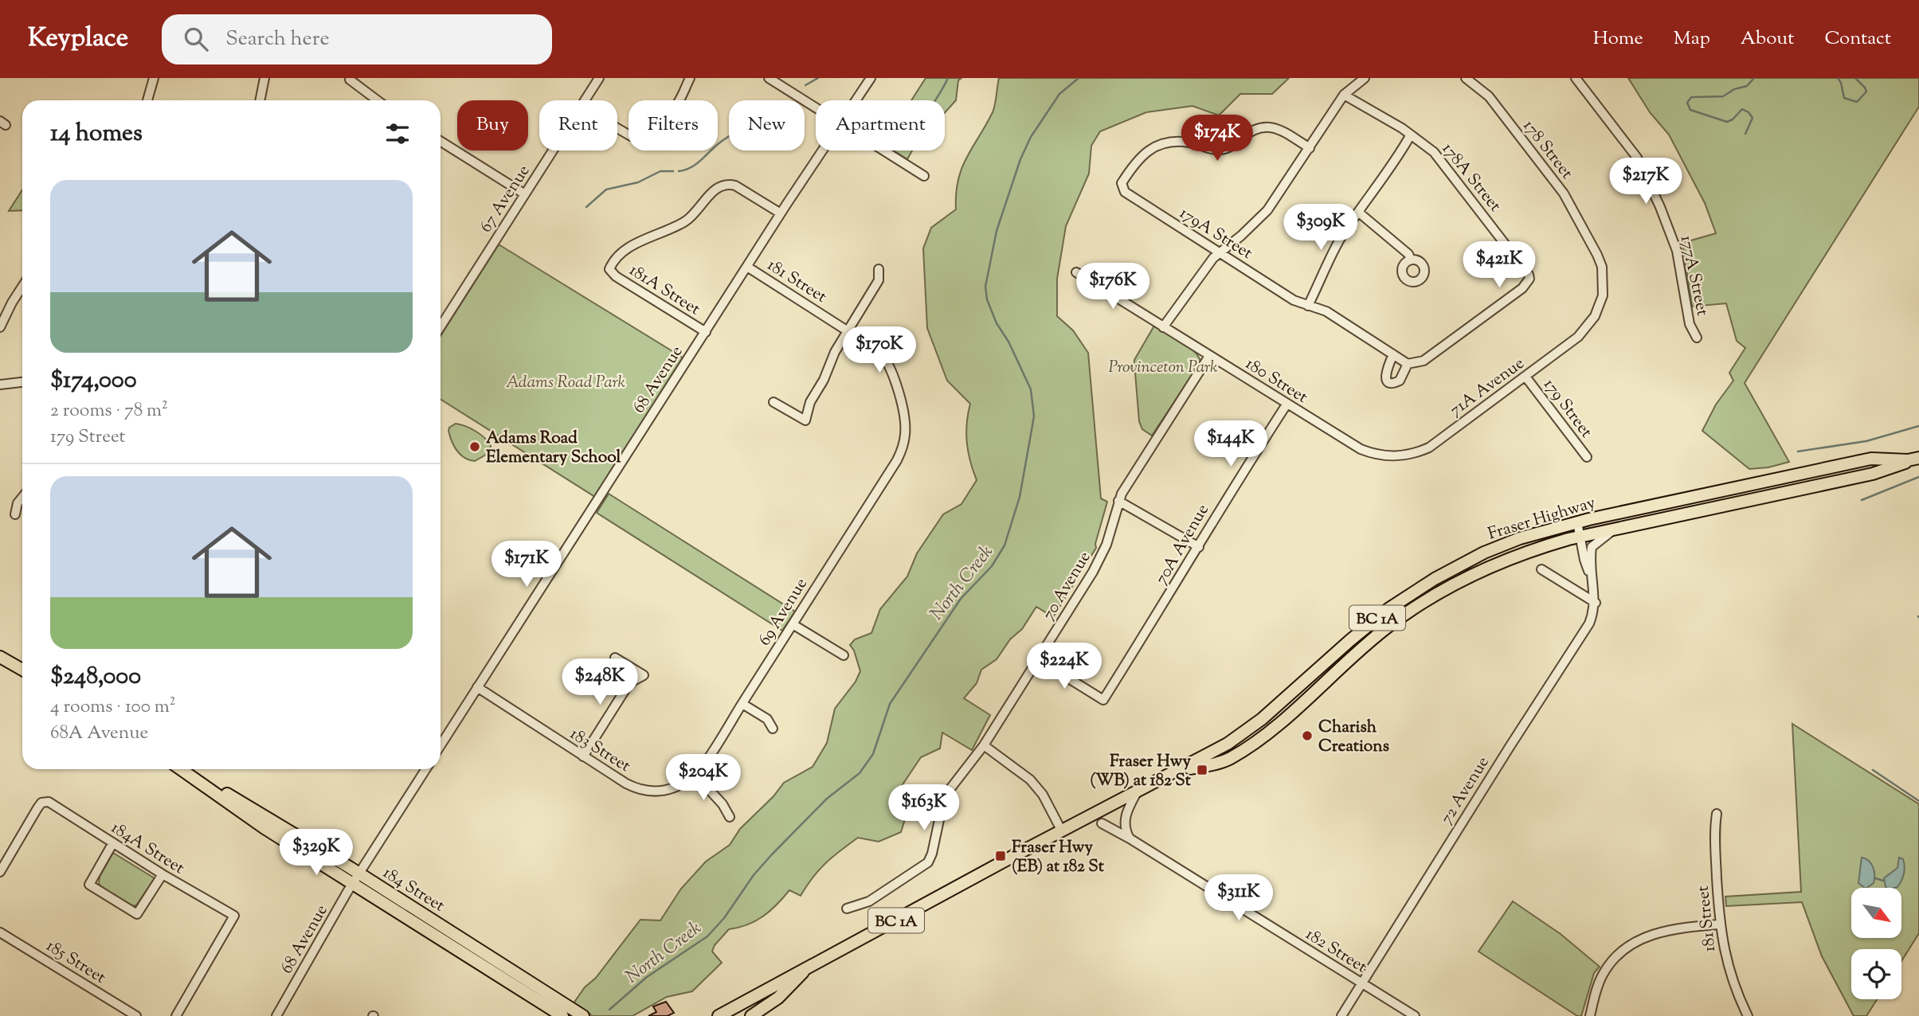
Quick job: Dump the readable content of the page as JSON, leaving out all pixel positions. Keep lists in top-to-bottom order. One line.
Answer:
{"streets":{"main road":["Fraser Highway","BC 1A","184 Street"],"street":["178 Street","178A Street","67 Avenue","179A Street","177A Street","181 Street","181A Street","68 Avenue","180 Street","71A Avenue","179 Street","70A Avenue","70 Avenue","69 Avenue","183 Street","72 Avenue","184A Street","182 Street","185 Street"]},"crossings":[["178 Street","71A Avenue"],["178A Street","179A Street"],["181 Street","68 Avenue"],["181 Street","69 Avenue"],["181A Street","68 Avenue"],["68 Avenue","183 Street"],["68 Avenue","184 Street"],["180 Street","71A Avenue"],["180 Street","70A Avenue"],["180 Street","70 Avenue"],["71A Avenue","179 Street"],["70A Avenue","70 Avenue"],["69 Avenue","183 Street"],["72 Avenue","182 Street"]],"water":["North Creek"],"parks":["Provinceton Park","Adams Road Park"],"places":{"other":["Adams Road Elementary School","Charish Creations"],"transit":["Fraser Hwy (WB) at 182 St","Fraser Hwy (EB) at 182 St"]},"north":"bottom right","page":{"header":"Keyplace","search":"Search here","nav":["Home","Map","About","Contact"],"chip":["Buy","Rent","Filters","New","Apartment"],"heading":"14 homes","price":["$174K","$217K","$309K","$421K","$176K","$170K","$144K","$171K","$224K","$248K","$204K","$163K","$329K","$311K"],"list":[{"name":"$174,000","note":"2 rooms · 78 m² · 179 Street"},{"name":"$248,000","note":"4 rooms · 100 m² · 68A Avenue"}]}}
